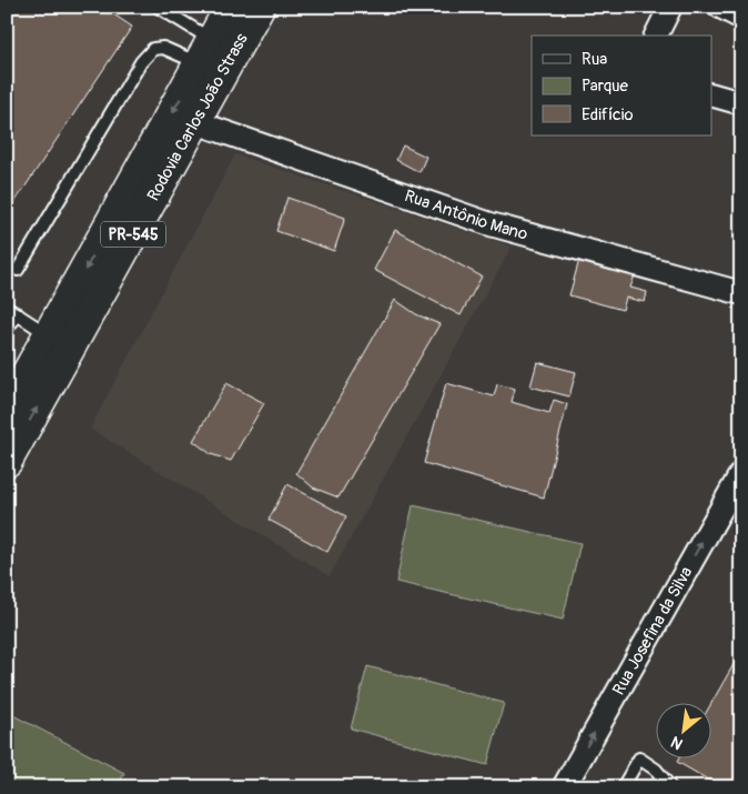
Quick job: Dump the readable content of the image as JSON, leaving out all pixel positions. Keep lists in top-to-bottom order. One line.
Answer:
{"streets":{"highway":["Rodovia Carlos João Strass","PR-545"],"street":["Rua Antônio Mano","Rua Josefina da Silva"]},"crossings":[["Rodovia Carlos João Strass","Rua Antônio Mano"]],"one_way":["Rua Josefina da Silva"],"legend":["Rua","Parque","Edifício"],"north":"bottom left"}
